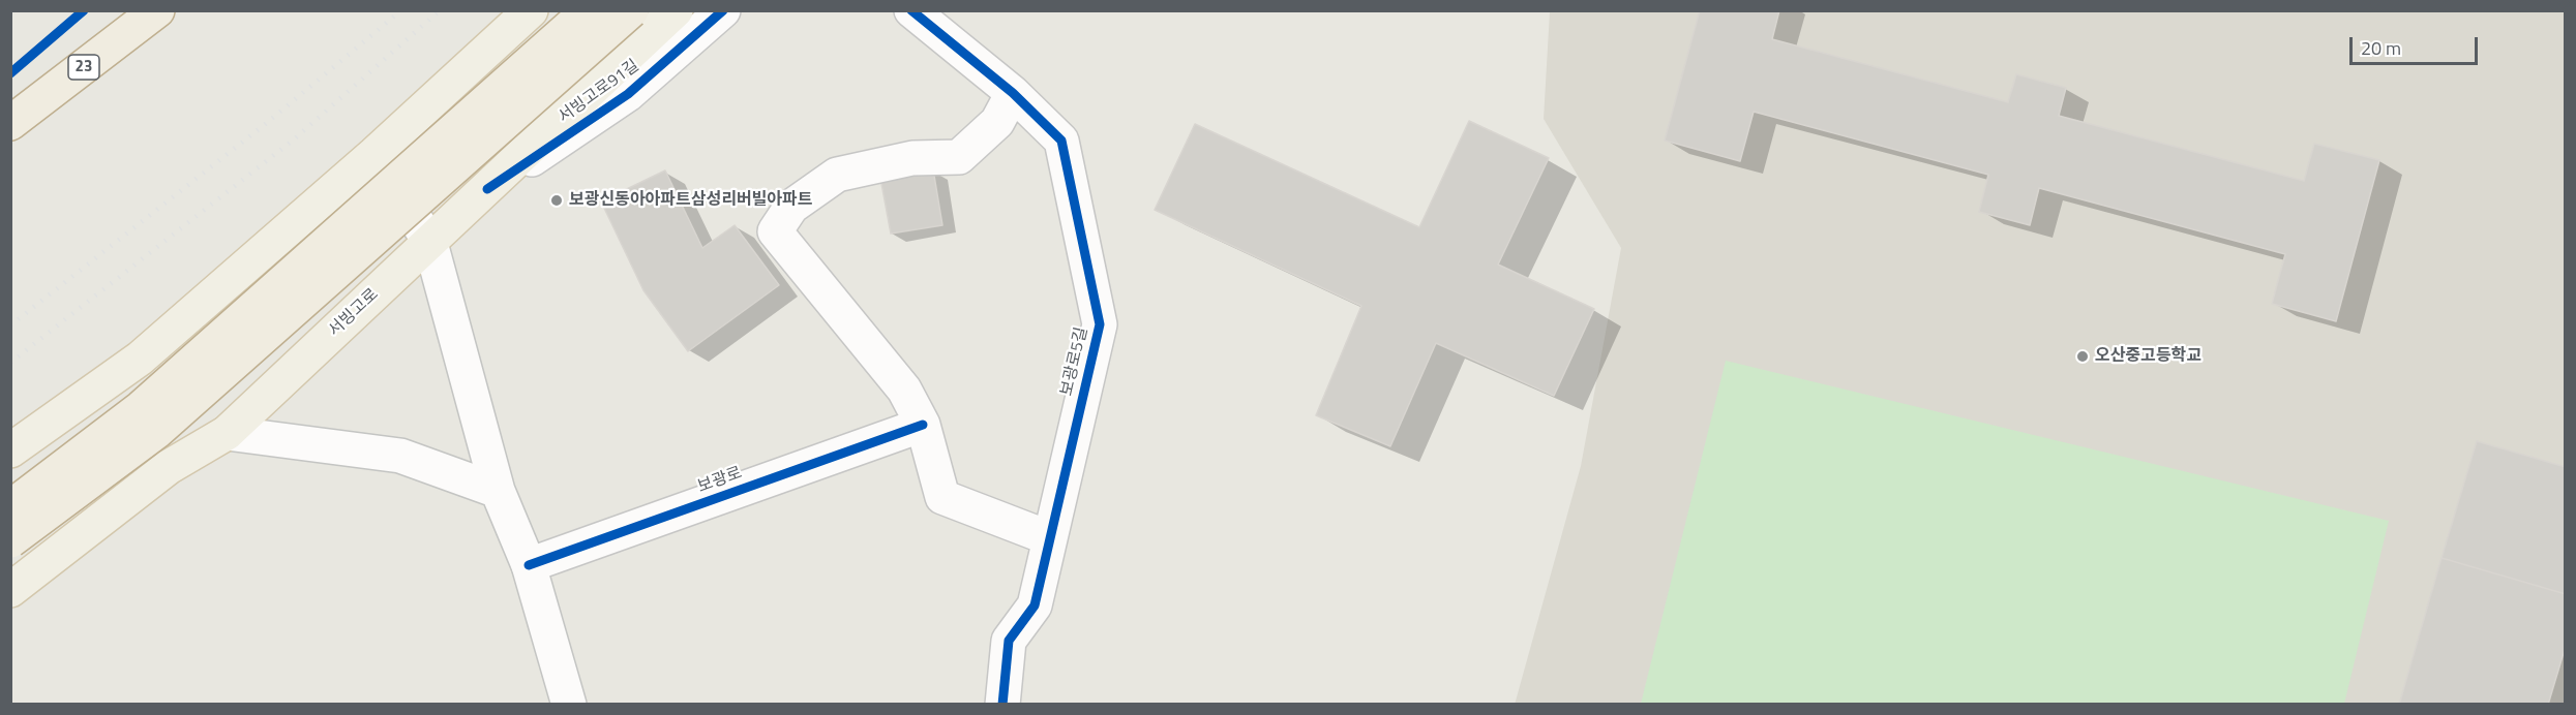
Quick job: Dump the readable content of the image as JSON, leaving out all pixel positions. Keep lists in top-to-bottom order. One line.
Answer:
{"streets":{"highway":["23"],"main road":["서빙고로"],"street":["서빙고로91길","보광로5길","보광로"]},"crossings":[["서빙고로91길","서빙고로"]],"places":["보광신동아아파트삼성리버빌아파트","오산중고등학교"],"scale_bar":"20 m"}
